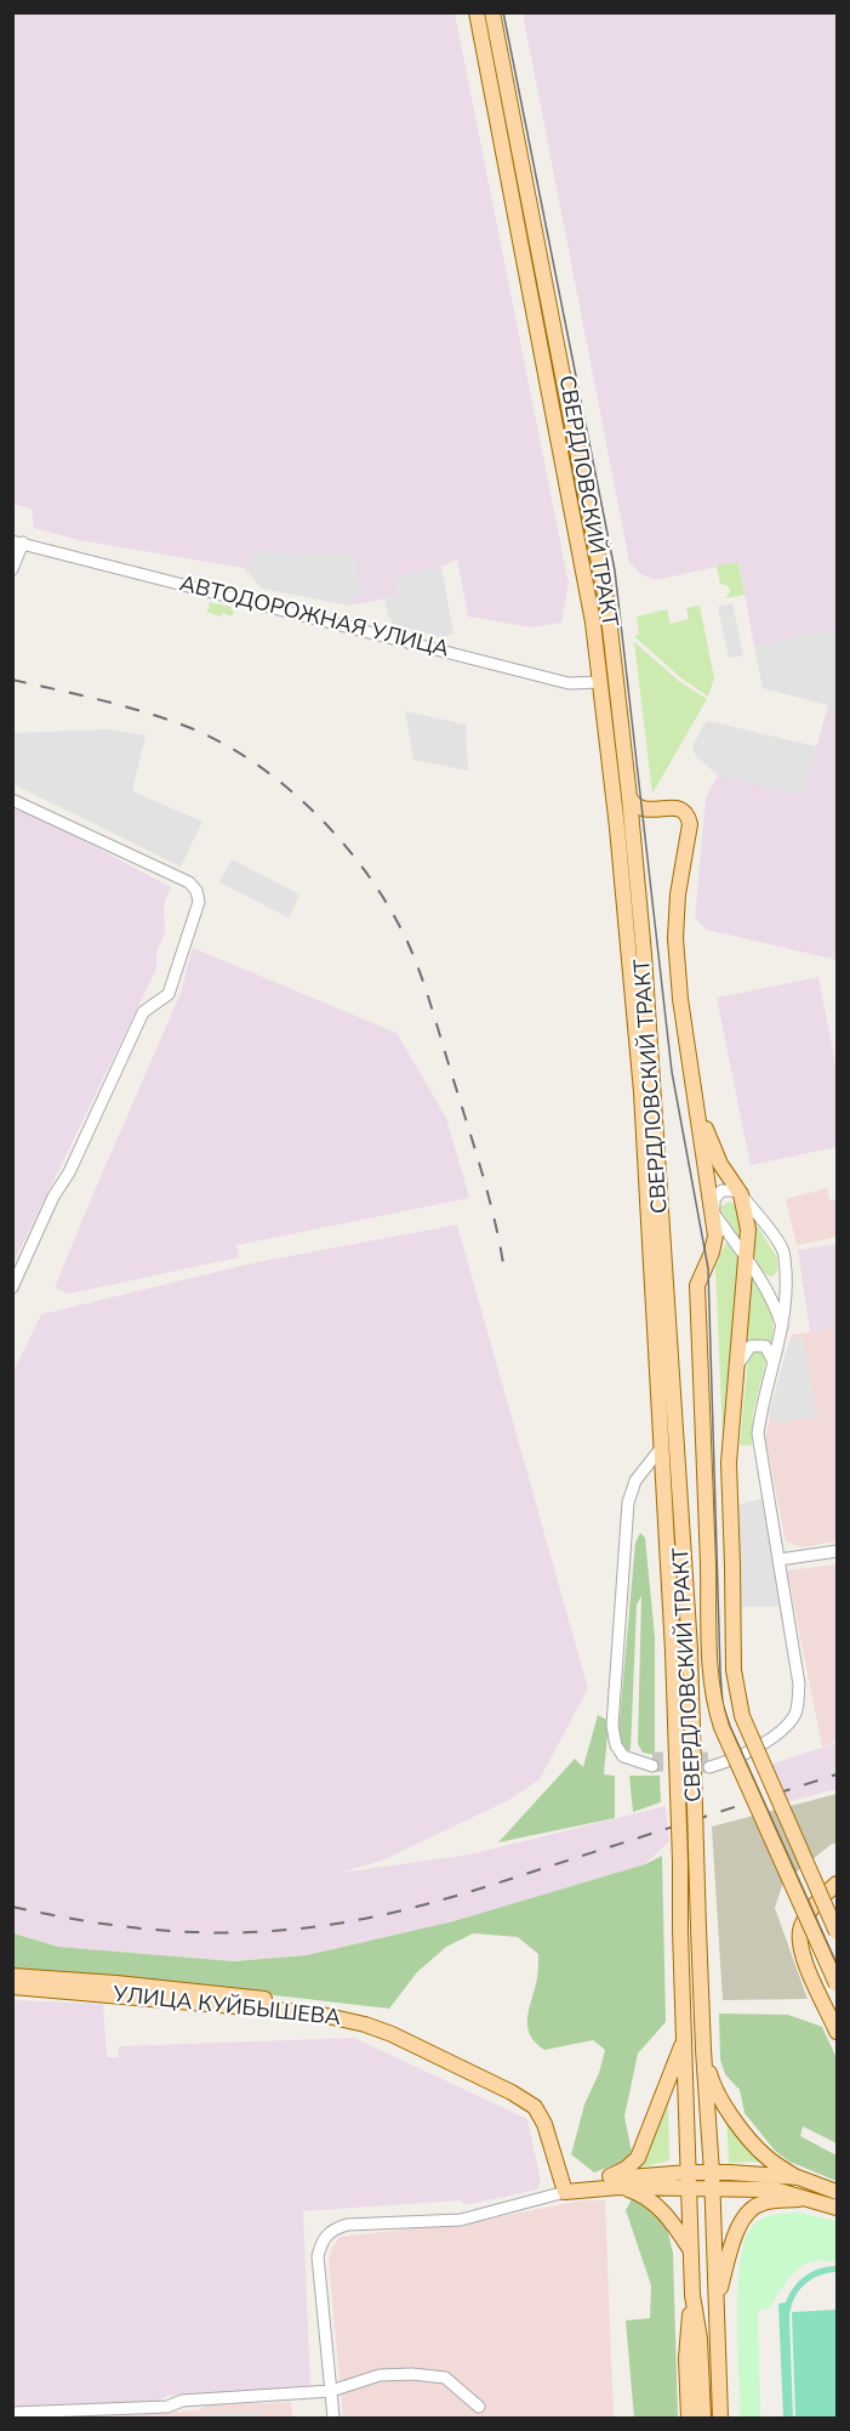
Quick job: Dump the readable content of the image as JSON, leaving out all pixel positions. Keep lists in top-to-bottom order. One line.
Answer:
{"streets":{"main road":["СВЕРДЛОВСКИЙ ТРАКТ","АВТОДОРОЖНАЯ УЛИЦА","УЛИЦА КУЙБЫШЕВА"]},"crossings":[["СВЕРДЛОВСКИЙ ТРАКТ","АВТОДОРОЖНАЯ УЛИЦА"]]}
